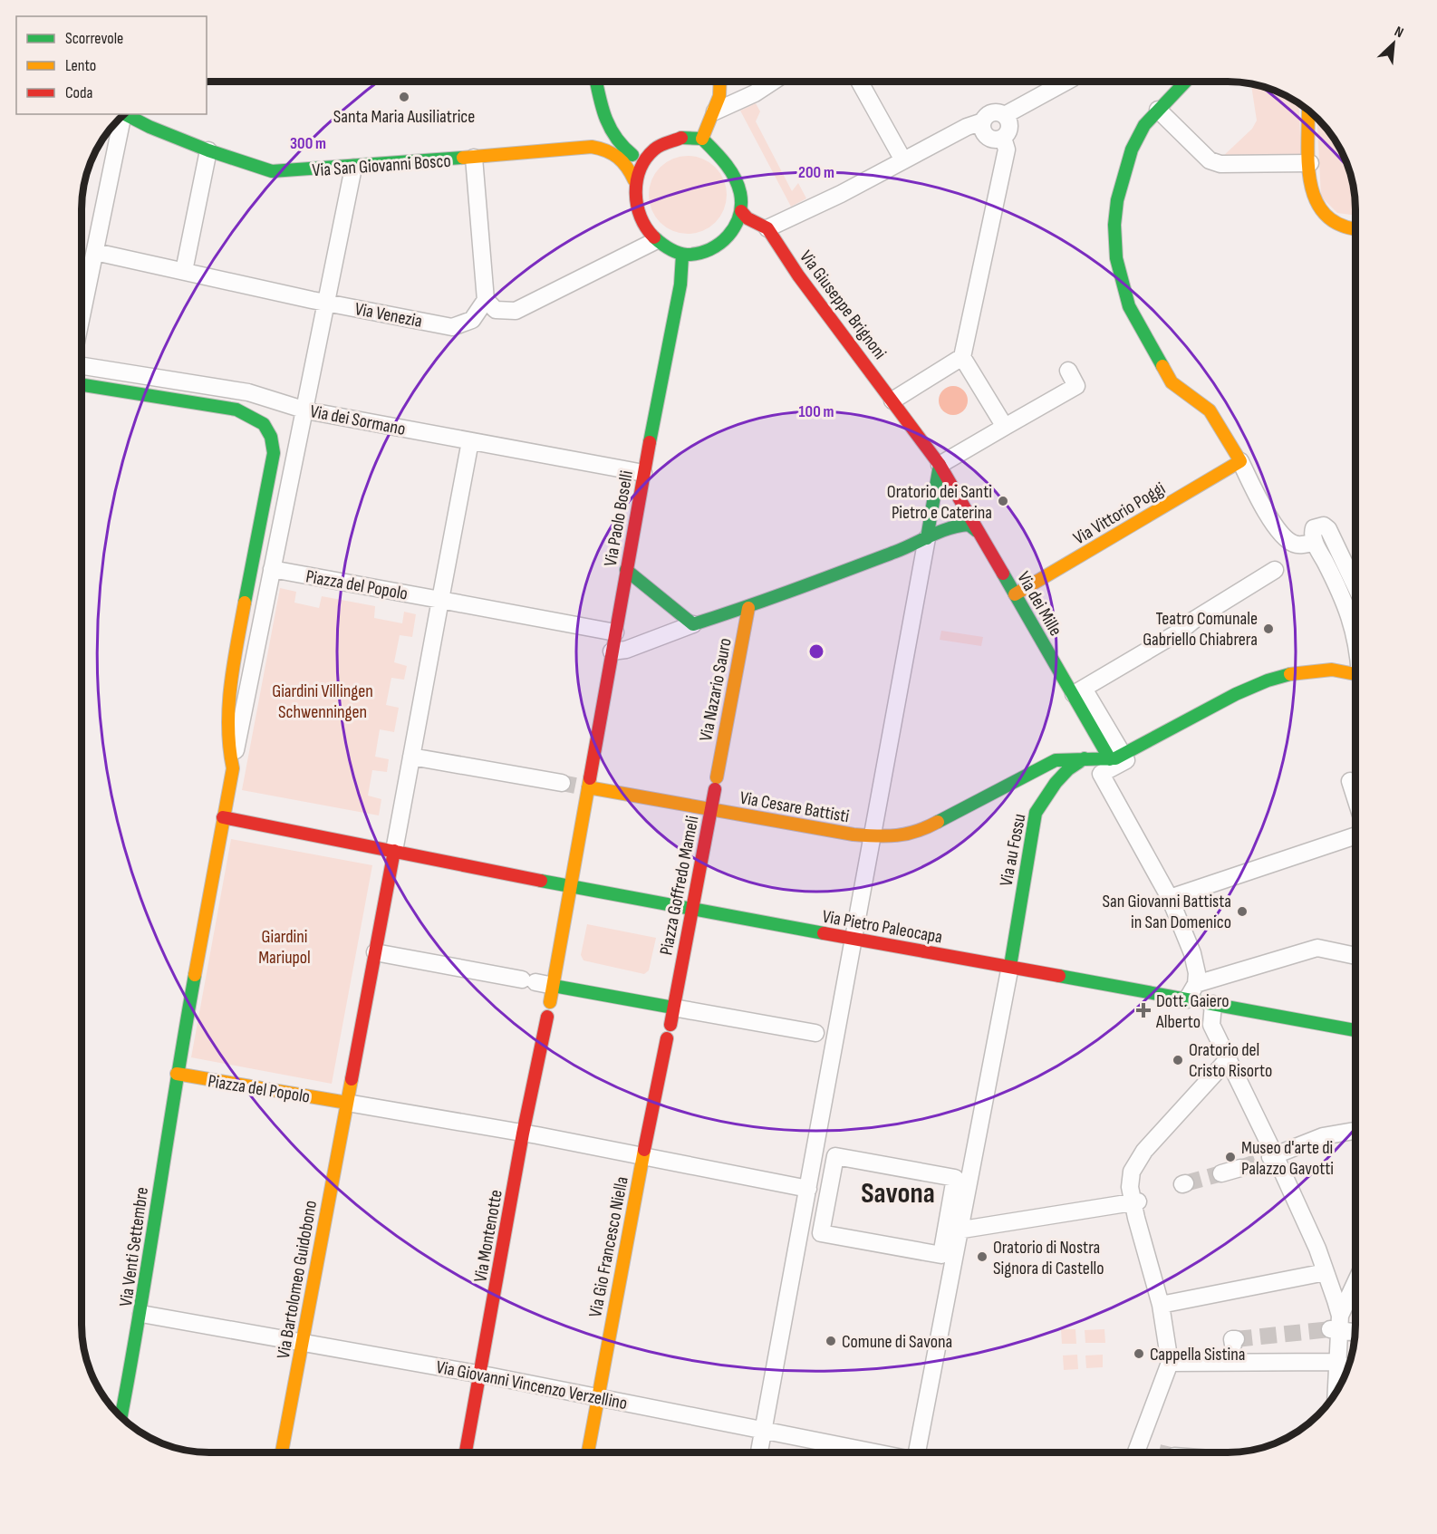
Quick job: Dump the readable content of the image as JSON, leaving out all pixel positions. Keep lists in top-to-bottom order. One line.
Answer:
{"streets":{"street":["Via San Giovanni Bosco","Via Giuseppe Brignoni","Via Venezia","Via dei Sormano","Via Vittorio Poggi","Via Paolo Boselli","Piazza del Popolo","Via dei Mille","Via Nazario Sauro","Via Cesare Battisti","Via au Fossu","Piazza Goffredo Mameli","Via Pietro Paleocapa","Via Montenotte","Via Venti Settembre","Via Gio Francesco Niella","Via Bartolomeo Guidobono","Via Giovanni Vincenzo Verzellino"]},"crossings":[["Via San Giovanni Bosco","Via Venezia"],["Via San Giovanni Bosco","Via Paolo Boselli"],["Via Giuseppe Brignoni","Via dei Mille"],["Via dei Sormano","Via Paolo Boselli"],["Via Vittorio Poggi","Via dei Mille"],["Via Paolo Boselli","Piazza del Popolo"],["Via Paolo Boselli","Piazza Goffredo Mameli"],["Piazza del Popolo","Via Venti Settembre"],["Piazza del Popolo","Via Bartolomeo Guidobono"],["Via Nazario Sauro","Via Cesare Battisti"],["Via Nazario Sauro","Piazza Goffredo Mameli"],["Via Cesare Battisti","Via au Fossu"],["Via Cesare Battisti","Piazza Goffredo Mameli"],["Via au Fossu","Via Pietro Paleocapa"],["Piazza Goffredo Mameli","Via Pietro Paleocapa"],["Via Montenotte","Via Giovanni Vincenzo Verzellino"],["Via Venti Settembre","Via Giovanni Vincenzo Verzellino"],["Via Gio Francesco Niella","Via Giovanni Vincenzo Verzellino"],["Via Bartolomeo Guidobono","Via Giovanni Vincenzo Verzellino"]],"districts":["Savona"],"parks":["Giardini Villingen Schwenningen","Giardini Mariupol"],"places":{"other":["Santa Maria Ausiliatrice","Oratorio dei Santi Pietro e Caterina","Teatro Comunale Gabriello Chiabrera","San Giovanni Battista in San Domenico","Oratorio del Cristo Risorto","Museo d'arte di Palazzo Gavotti","Oratorio di Nostra Signora di Castello","Comune di Savona","Cappella Sistina"],"health":["Dott. Gaiero Alberto"]},"legend":["Scorrevole","Lento","Coda"],"north":"top right","rings":["300 m","200 m","100 m"]}
